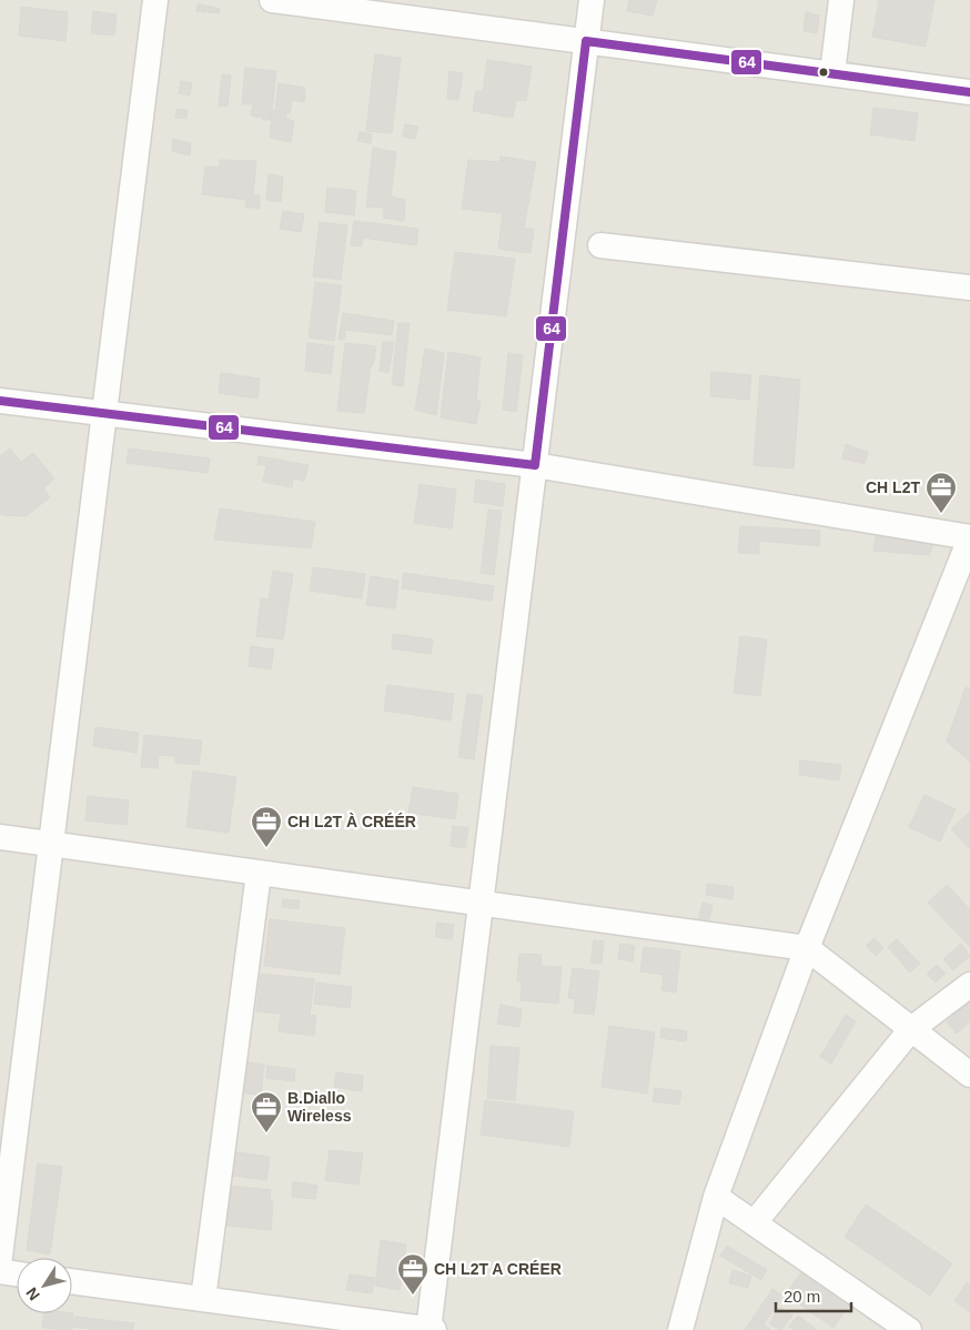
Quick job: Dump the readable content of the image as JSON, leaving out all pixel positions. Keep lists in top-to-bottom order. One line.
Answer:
{"places":{"office":["CH L2T","CH L2T À CRÉÉR","B.Diallo Wireless","CH L2T A CRÉER"]},"lines":["transit line 64"],"scale_bar":"20 m","north":"bottom left"}
